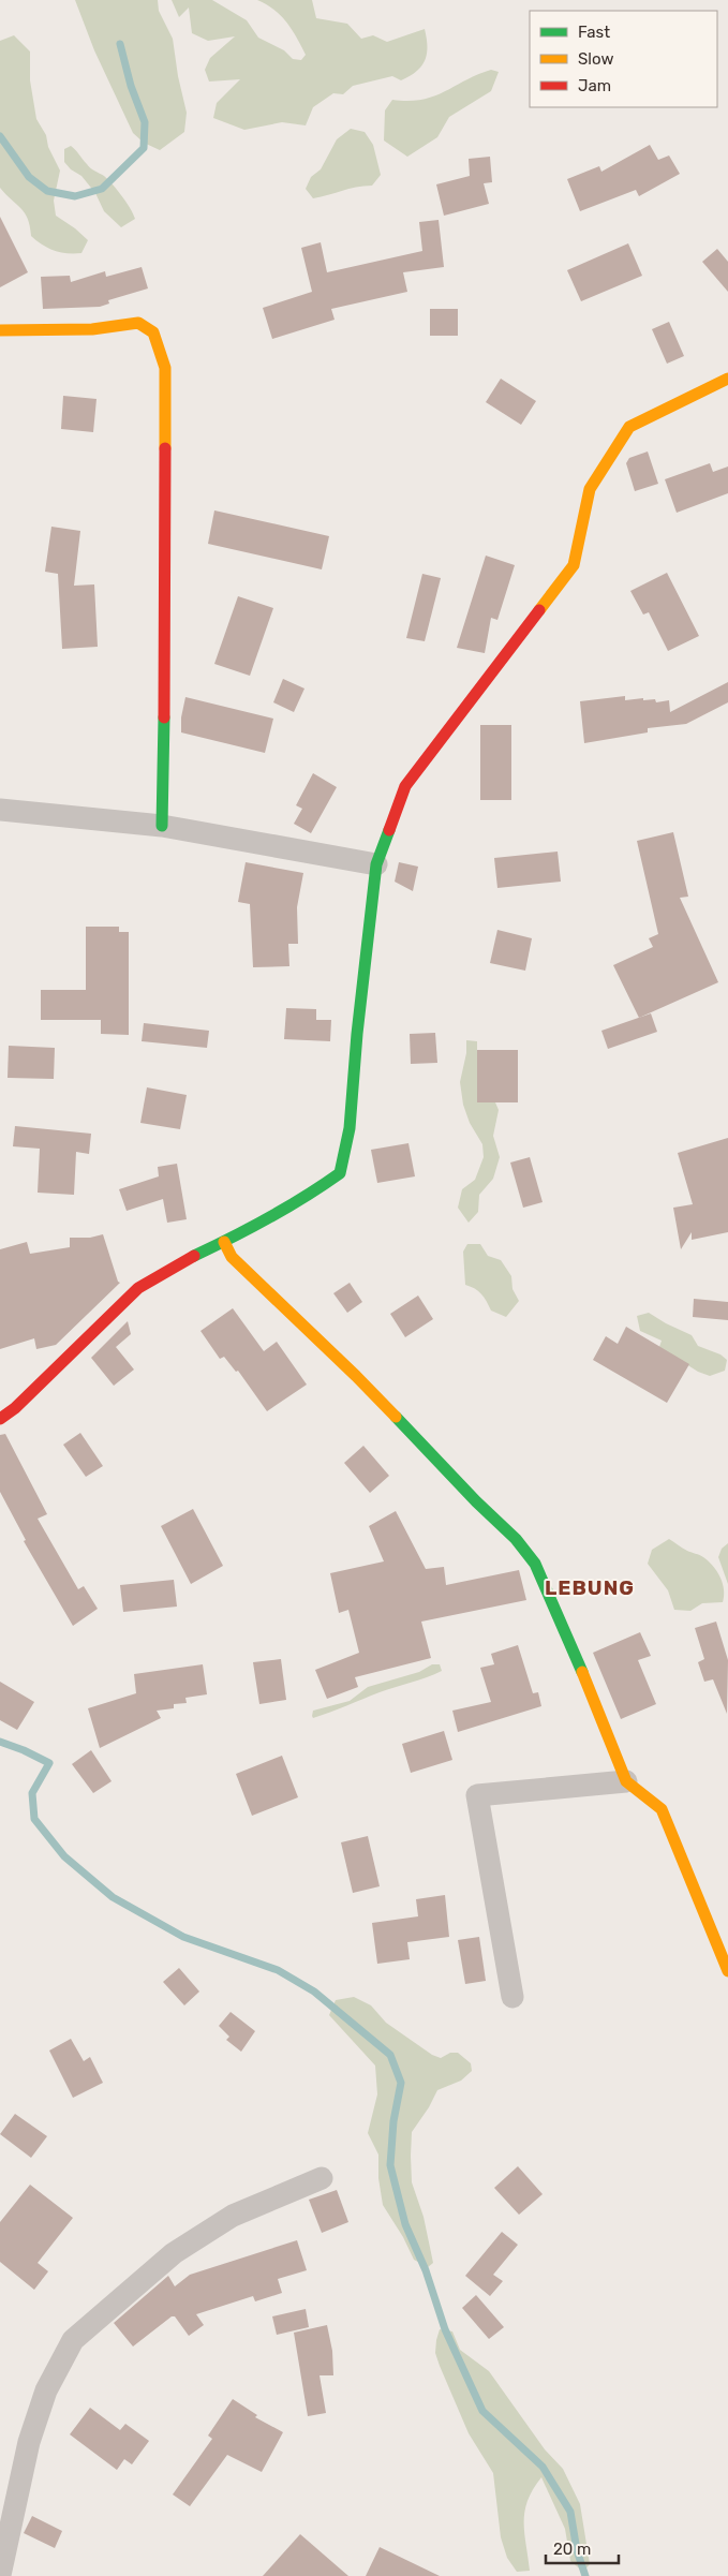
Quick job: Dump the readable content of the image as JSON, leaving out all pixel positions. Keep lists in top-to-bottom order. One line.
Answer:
{"districts":["LEBUNG"],"legend":["Fast","Slow","Jam"],"scale_bar":"20 m"}
